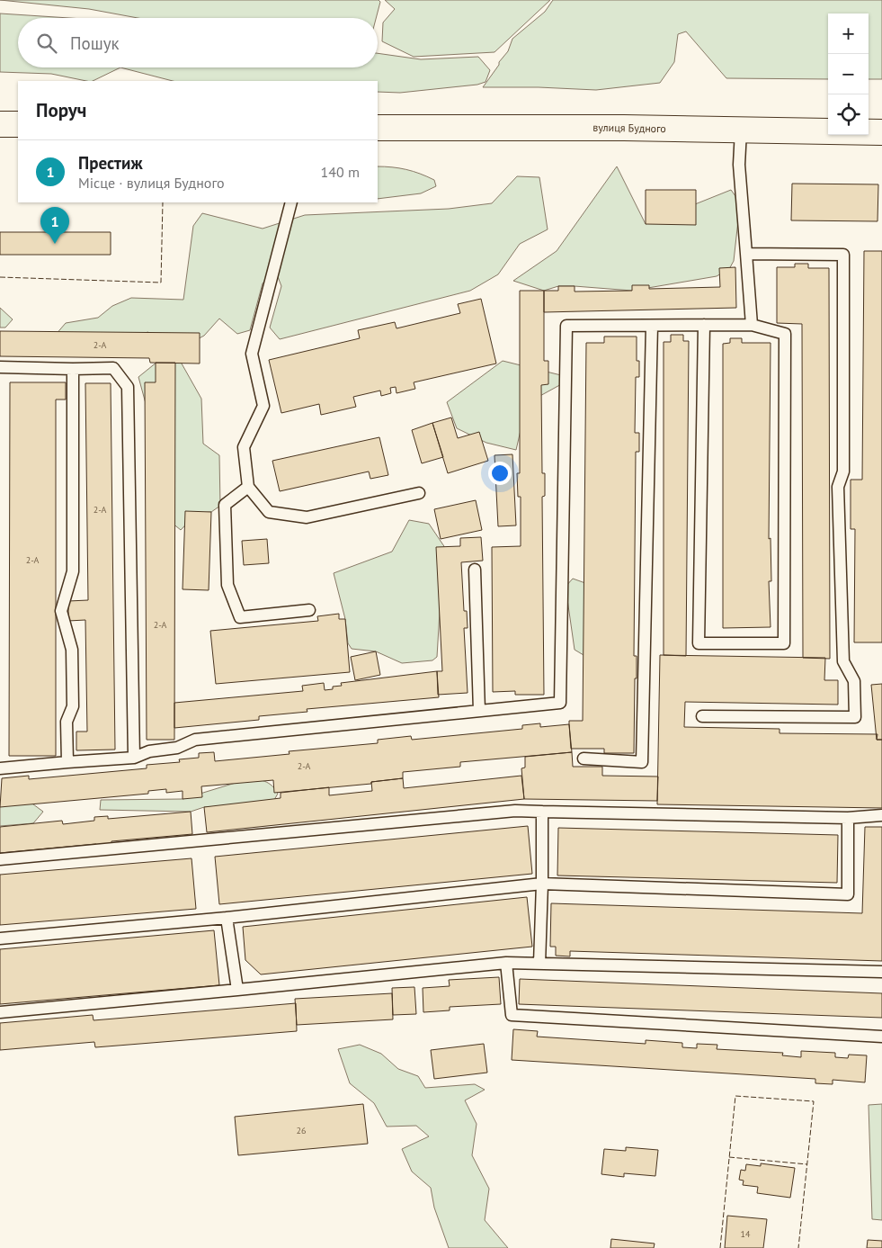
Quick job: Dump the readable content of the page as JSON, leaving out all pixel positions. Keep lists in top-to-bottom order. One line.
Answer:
{"streets":{"highway":["вулиця Будного"]},"house_numbers":["2-А","2-А","2-А","2-А","2-А","26","14"],"page":{"map_buttons":["+","−"],"search":"Пошук","heading":"Поруч","list":[{"mark":"1","name":"Престиж","note":"Місце · вулиця Будного","value":"140 m"}],"pins":"1"}}
